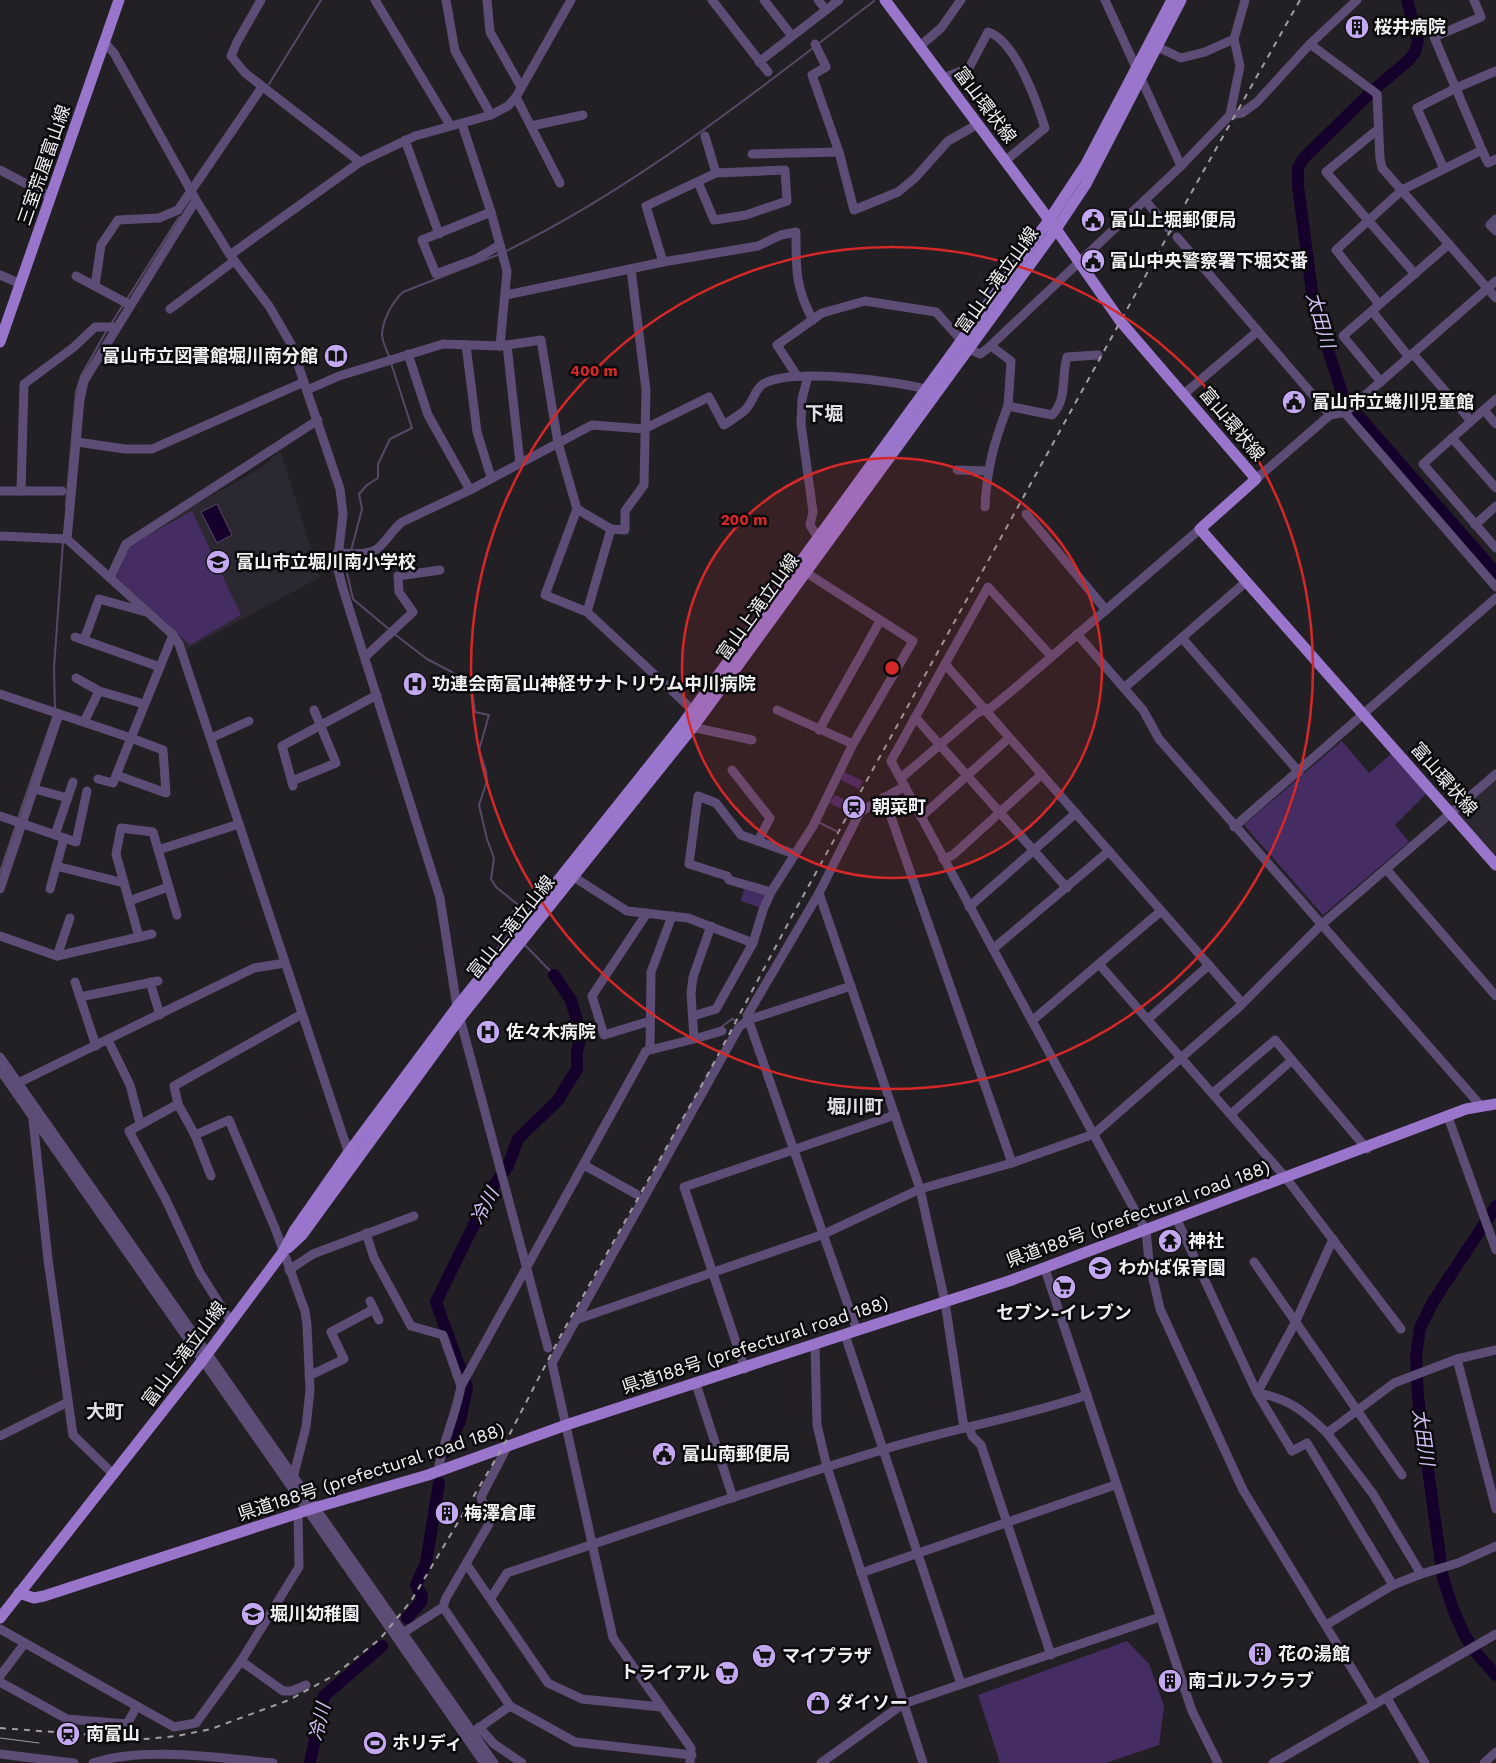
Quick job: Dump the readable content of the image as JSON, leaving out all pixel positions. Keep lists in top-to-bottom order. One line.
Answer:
{"streets":{"main road":["富山環状線","三室荒屋富山線","富山上滝立山線","県道188号 (prefectural road 188)"]},"crossings":[["富山環状線","富山上滝立山線"],["富山上滝立山線","県道188号 (prefectural road 188)"]],"districts":["下堀","堀川町","大町"],"water":["太田川","冷川"],"places":{"building":["桜井病院","梅澤倉庫","花の湯館","南ゴルフクラブ"],"public building":["富山上堀郵便局","富山中央警察署下堀交番","富山市立蜷川児童館","富山南郵便局"],"library":["富山市立図書館堀川南分館"],"school or university":["富山市立堀川南小学校","わかば保育園","堀川幼稚園"],"hospital":["功連会南富山神経サナトリウム中川病院","佐々木病院"],"station":["朝菜町","南富山"],"temple":["神社"],"supermarket":["セブン-イレブン","マイプラザ","トライアル"],"shop":["ダイソー"],"sports":["ホリディ"]},"rings":["400 m","200 m"]}
